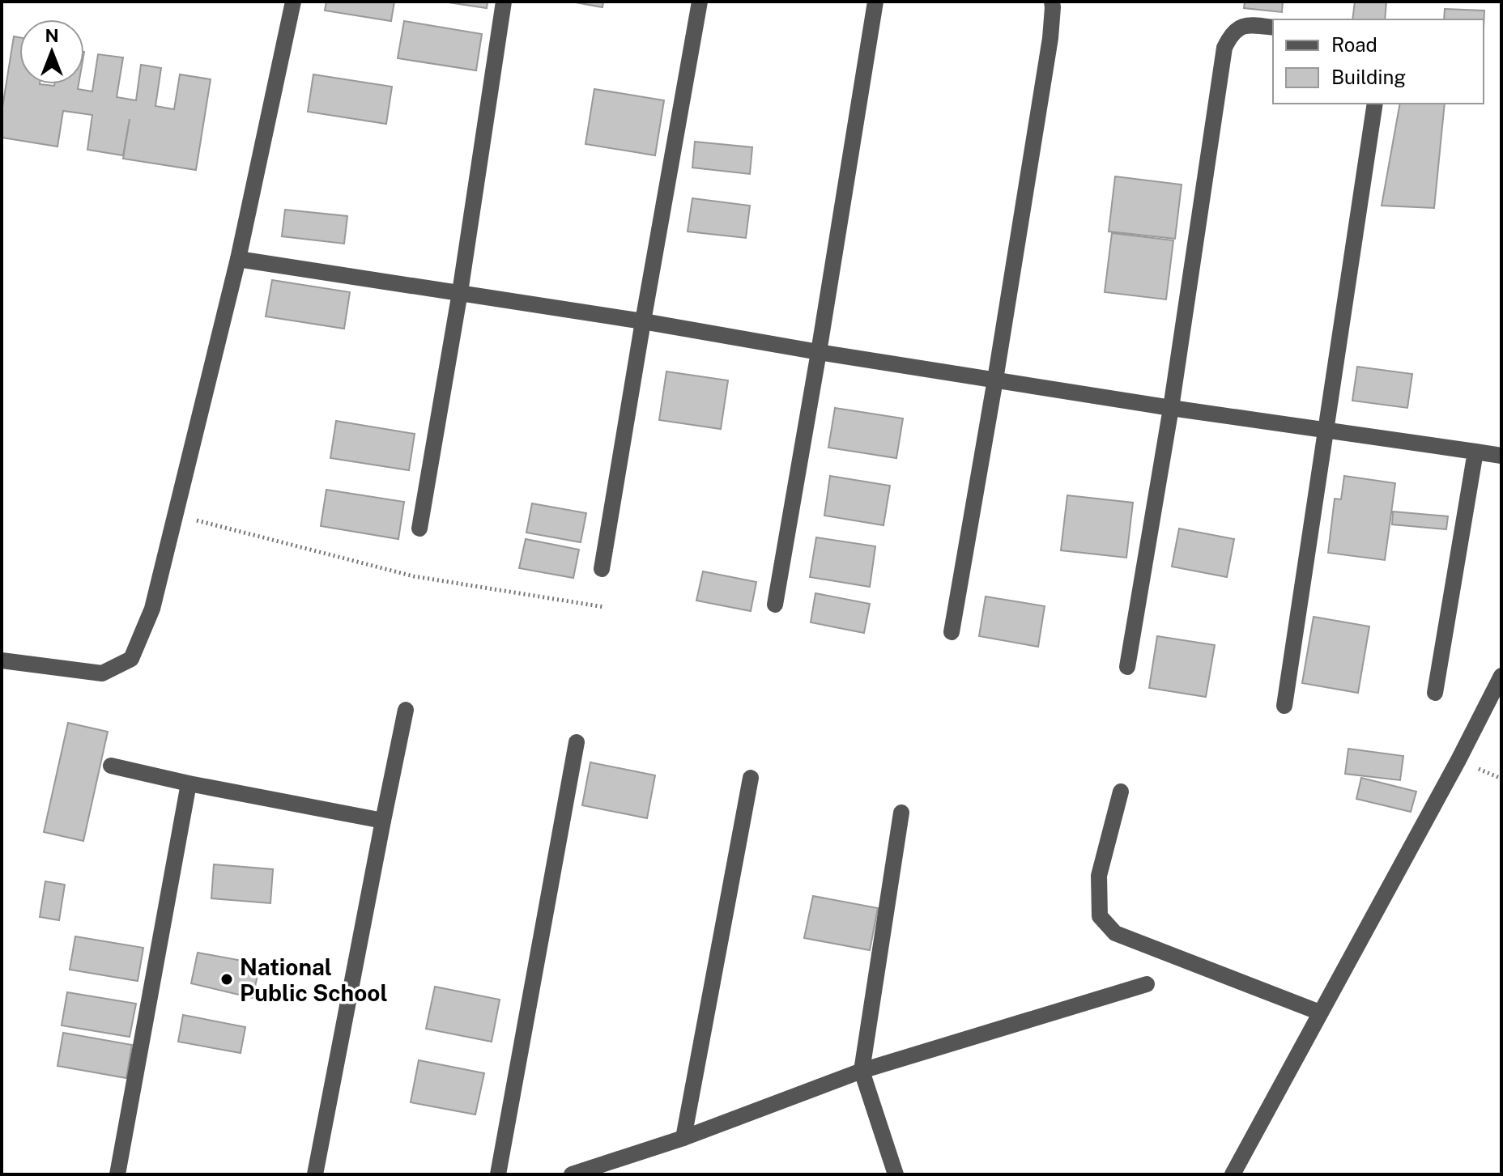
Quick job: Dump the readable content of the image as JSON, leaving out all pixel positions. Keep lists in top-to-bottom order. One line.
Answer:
{"places":["National Public School"],"legend":["Road","Building"],"north":"top"}
